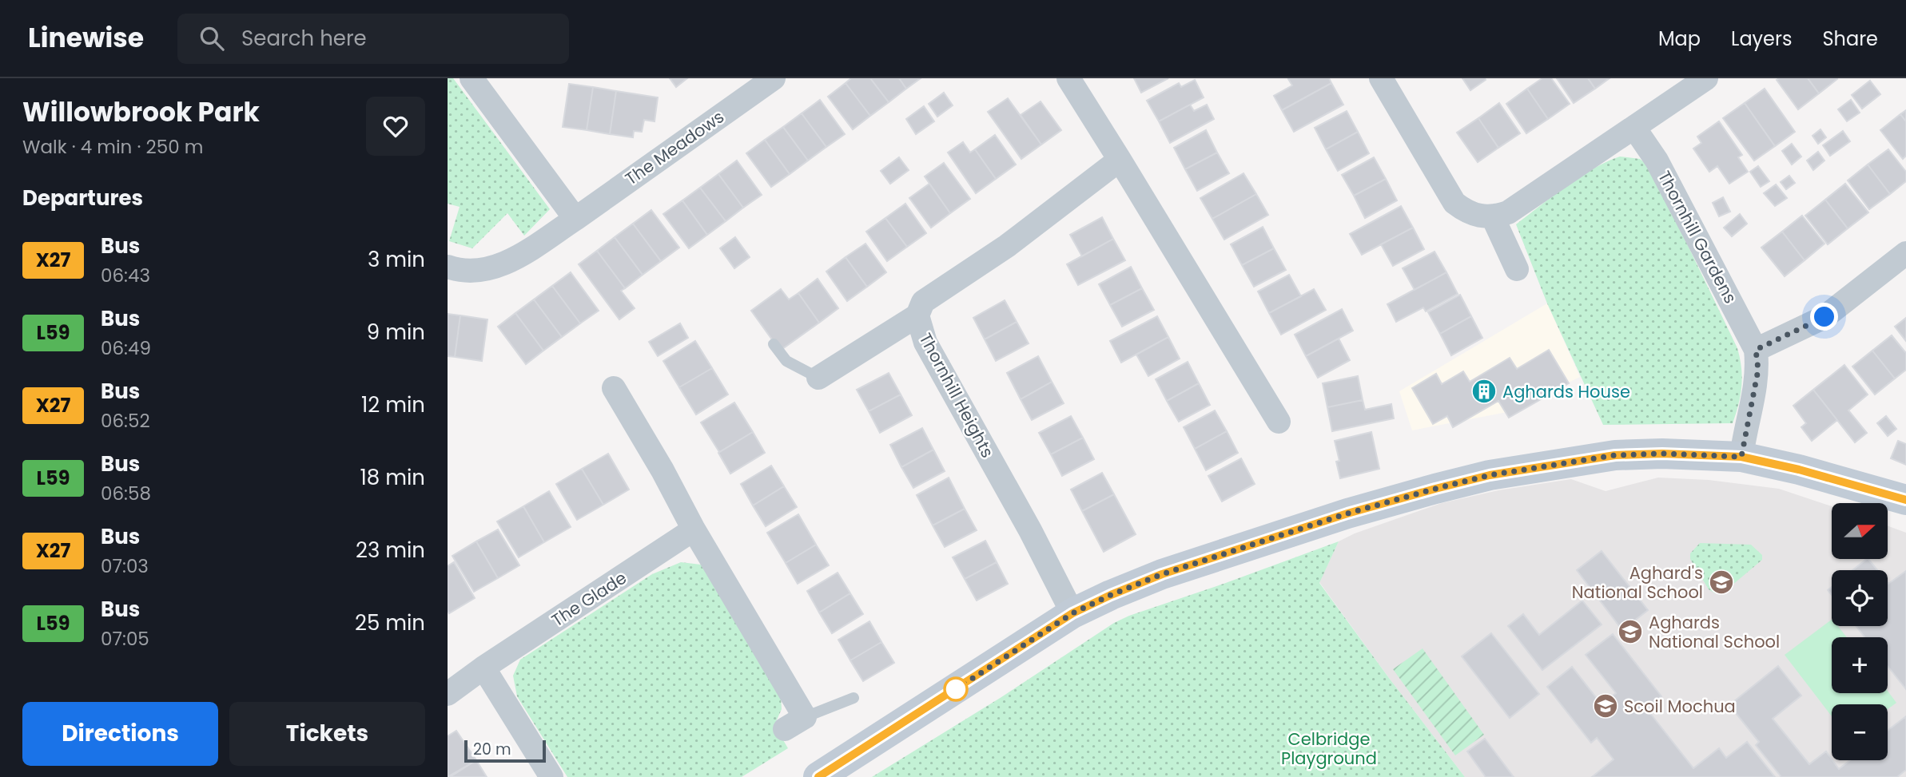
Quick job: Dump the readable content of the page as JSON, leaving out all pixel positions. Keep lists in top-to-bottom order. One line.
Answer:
{"streets":{"street":["The Meadows","Thornhill Gardens","Thornhill Heights","The Glade"]},"parks":["Celbridge Playground"],"places":{"building":["Aghards House"],"school or university":["Aghard's National School","Aghards National School","Scoil Mochua"]},"lines":["bus line X27"],"scale_bar":"20 m","north":"right","page":{"header":"Linewise","search":"Search here","nav":["Map","Layers","Share"],"heading":[["Willowbrook Park","Walk · 4 min · 250 m"],"Departures"],"list":[{"mark":"X27","name":"Bus","note":"06:43","value":"3 min"},{"mark":"L59","name":"Bus","note":"06:49","value":"9 min"},{"mark":"X27","name":"Bus","note":"06:52","value":"12 min"},{"mark":"L59","name":"Bus","note":"06:58","value":"18 min"},{"mark":"X27","name":"Bus","note":"07:03","value":"23 min"},{"mark":"L59","name":"Bus","note":"07:05","value":"25 min"}],"map_buttons":["+","−"],"buttons":["Directions","Tickets"],"scale":"20 m"}}
